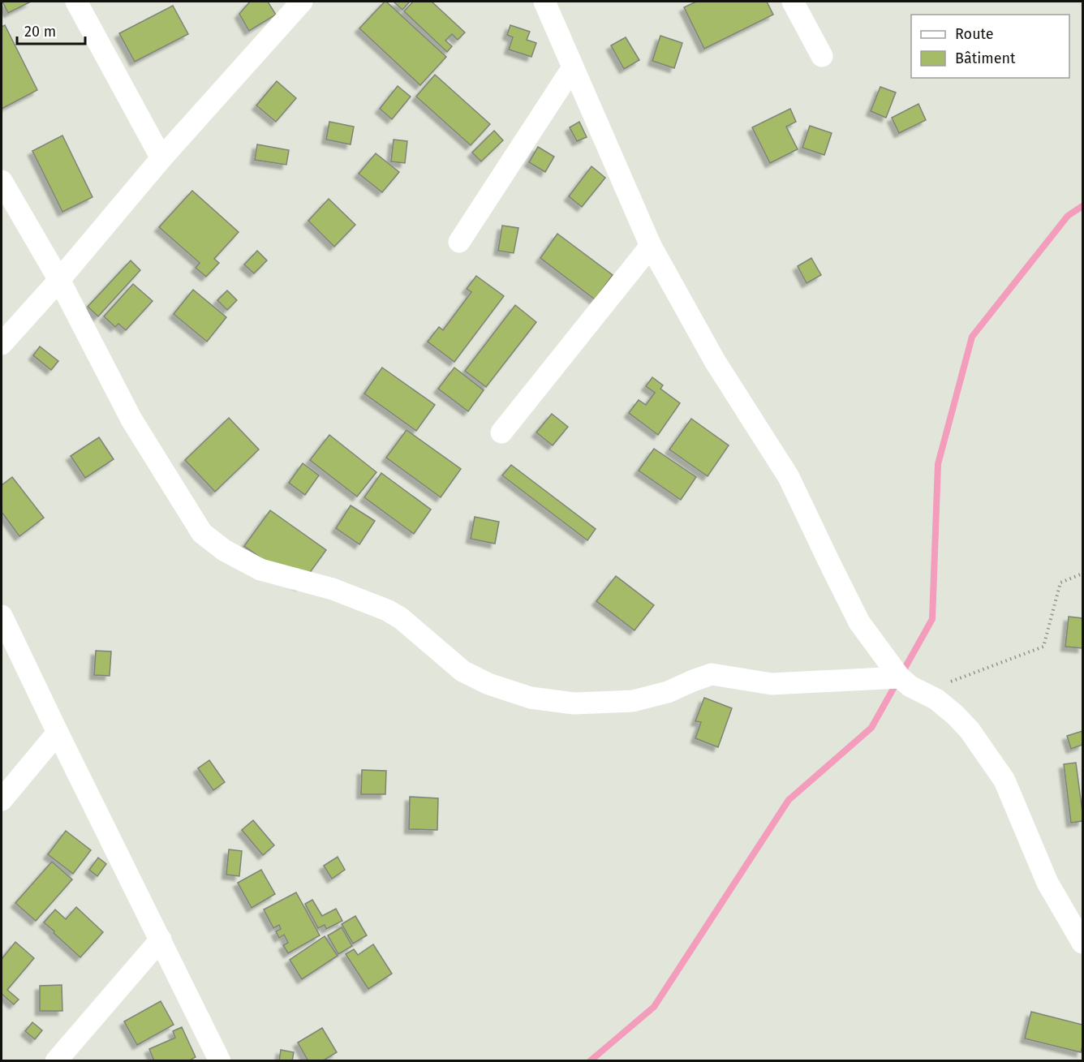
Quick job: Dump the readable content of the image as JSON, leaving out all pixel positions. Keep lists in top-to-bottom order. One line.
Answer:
{"legend":["Route","Bâtiment"],"scale_bar":"20 m"}
